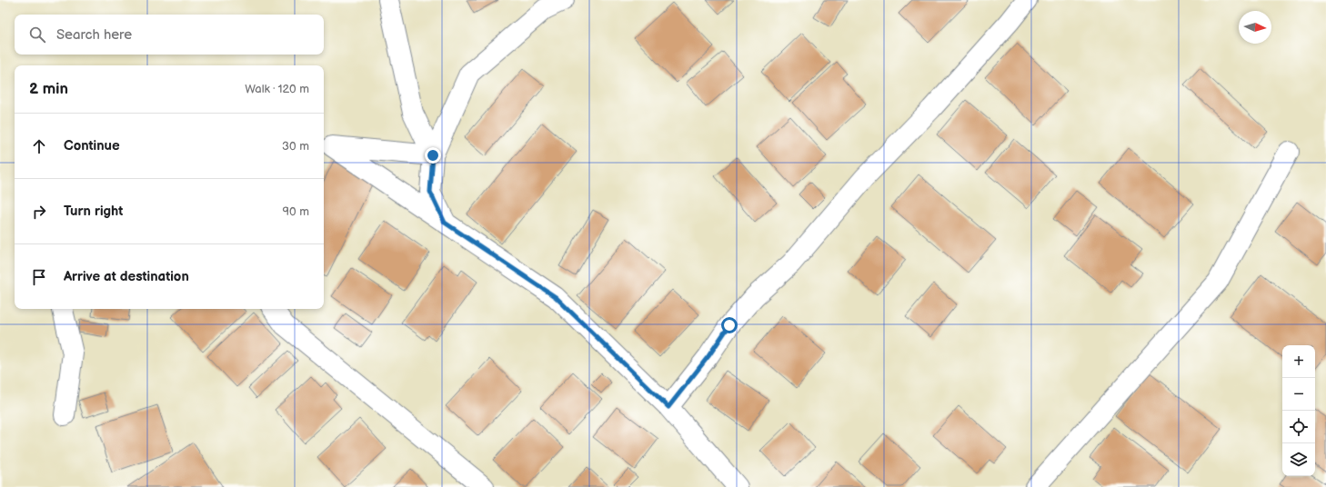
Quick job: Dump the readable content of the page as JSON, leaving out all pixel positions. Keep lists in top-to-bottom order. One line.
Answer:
{"north":"right","page":{"search":"Search here","heading":["2 min","Walk · 120 m"],"list":[["Continue","30 m"],["Turn right","90 m"],"Arrive at destination"],"map_buttons":["+","−"]}}
